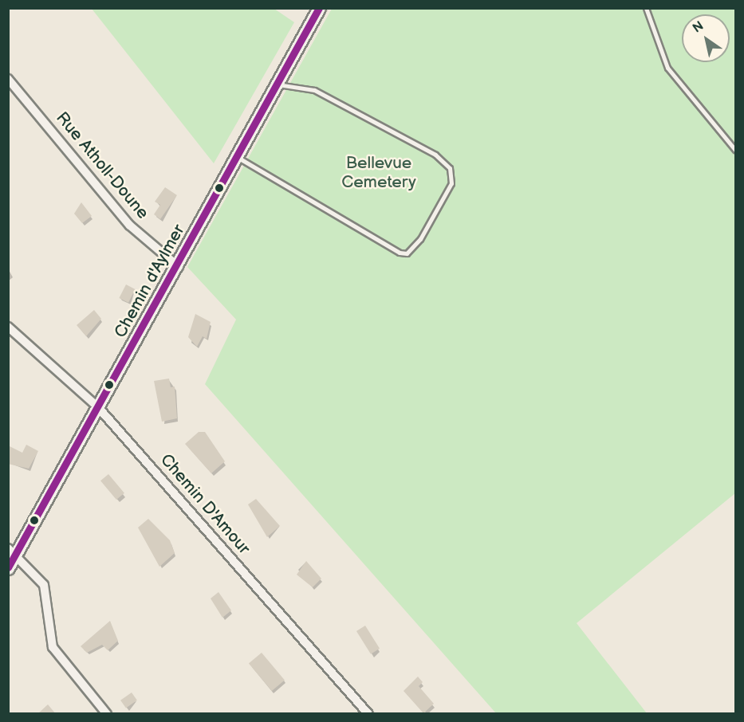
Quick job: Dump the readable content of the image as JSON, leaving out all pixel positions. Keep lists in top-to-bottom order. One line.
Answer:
{"streets":{"main road":["Chemin d'Aylmer"],"street":["Rue Atholl-Doune","Chemin D'Amour"]},"crossings":[["Rue Atholl-Doune","Chemin d'Aylmer"],["Chemin d'Aylmer","Chemin D'Amour"]],"parks":["Bellevue Cemetery"],"north":"top left"}
